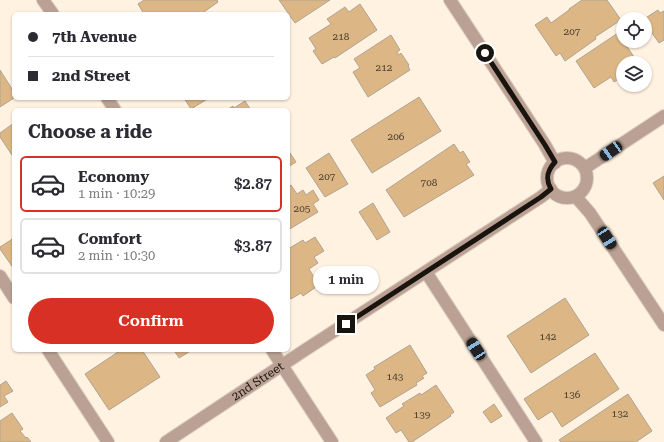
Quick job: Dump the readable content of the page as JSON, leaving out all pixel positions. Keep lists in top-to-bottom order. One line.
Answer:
{"streets":{"street":["2nd Street"]},"house_numbers":["207","218","212","206","207","708","205","142","143","136","132","139"],"page":{"banner":["7th Avenue","2nd Street"],"heading":"Choose a ride","list":[{"name":"Economy","note":"1 min · 10:29","value":"$2.87"},{"name":"Comfort","note":"2 min · 10:30","value":"$3.87"}],"bubble":"1 min","buttons":"Confirm"}}
